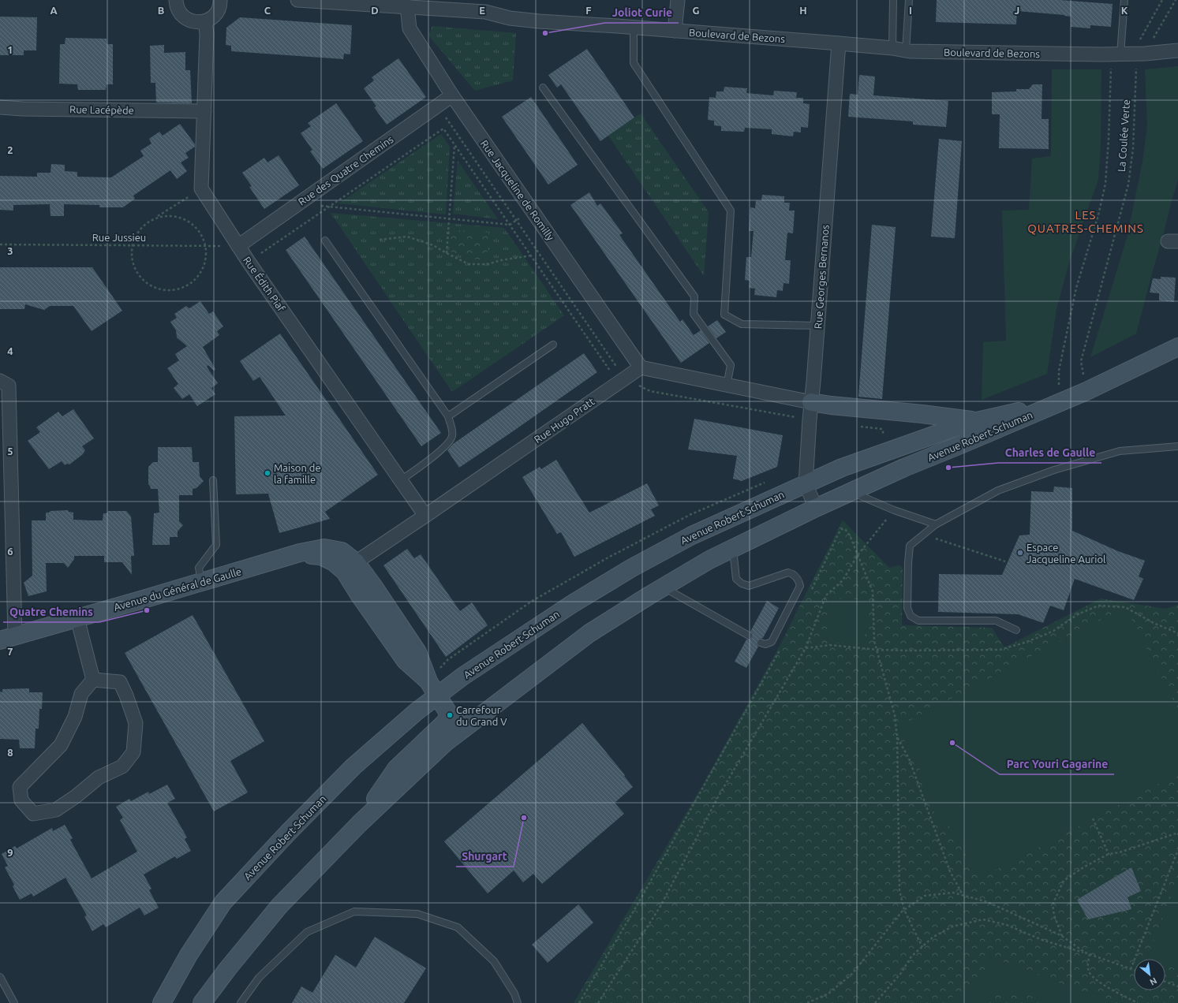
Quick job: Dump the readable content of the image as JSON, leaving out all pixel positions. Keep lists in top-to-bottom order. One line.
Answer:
{"streets":{"main road":["Avenue Robert Schuman","Avenue du Général de Gaulle"],"street":["Boulevard de Bezons","Rue Lacépède","Rue des Quatre Chemins","Rue Jacqueline de Romilly","Rue Georges Bernanos","Rue Édith Piaf","Rue Hugo Pratt"],"path":["La Coulée Verte","Rue Jussieu"]},"crossings":[["Boulevard de Bezons","La Coulée Verte"],["Boulevard de Bezons","Rue Jacqueline de Romilly"],["Boulevard de Bezons","Rue Georges Bernanos"],["La Coulée Verte","Avenue Robert Schuman"],["Rue des Quatre Chemins","Rue Jacqueline de Romilly"],["Rue des Quatre Chemins","Rue Jussieu"],["Rue des Quatre Chemins","Rue Édith Piaf"],["Rue Jacqueline de Romilly","Rue Hugo Pratt"],["Rue Jussieu","Rue Édith Piaf"],["Rue Georges Bernanos","Avenue Robert Schuman"],["Rue Édith Piaf","Rue Hugo Pratt"],["Rue Hugo Pratt","Avenue du Général de Gaulle"],["Avenue Robert Schuman","Avenue du Général de Gaulle"]],"districts":["LES QUATRES-CHEMINS"],"places":["Joliot Curie","Charles de Gaulle","Maison de la famille","Espace Jacqueline Auriol","Quatre Chemins","Carrefour du Grand V","Parc Youri Gagarine","Shurgart"],"north":"bottom right","grid":{"columns":["A","B","C","D","E","F","G","H","I","J","K"],"rows":["1","2","3","4","5","6","7","8","9"]}}
